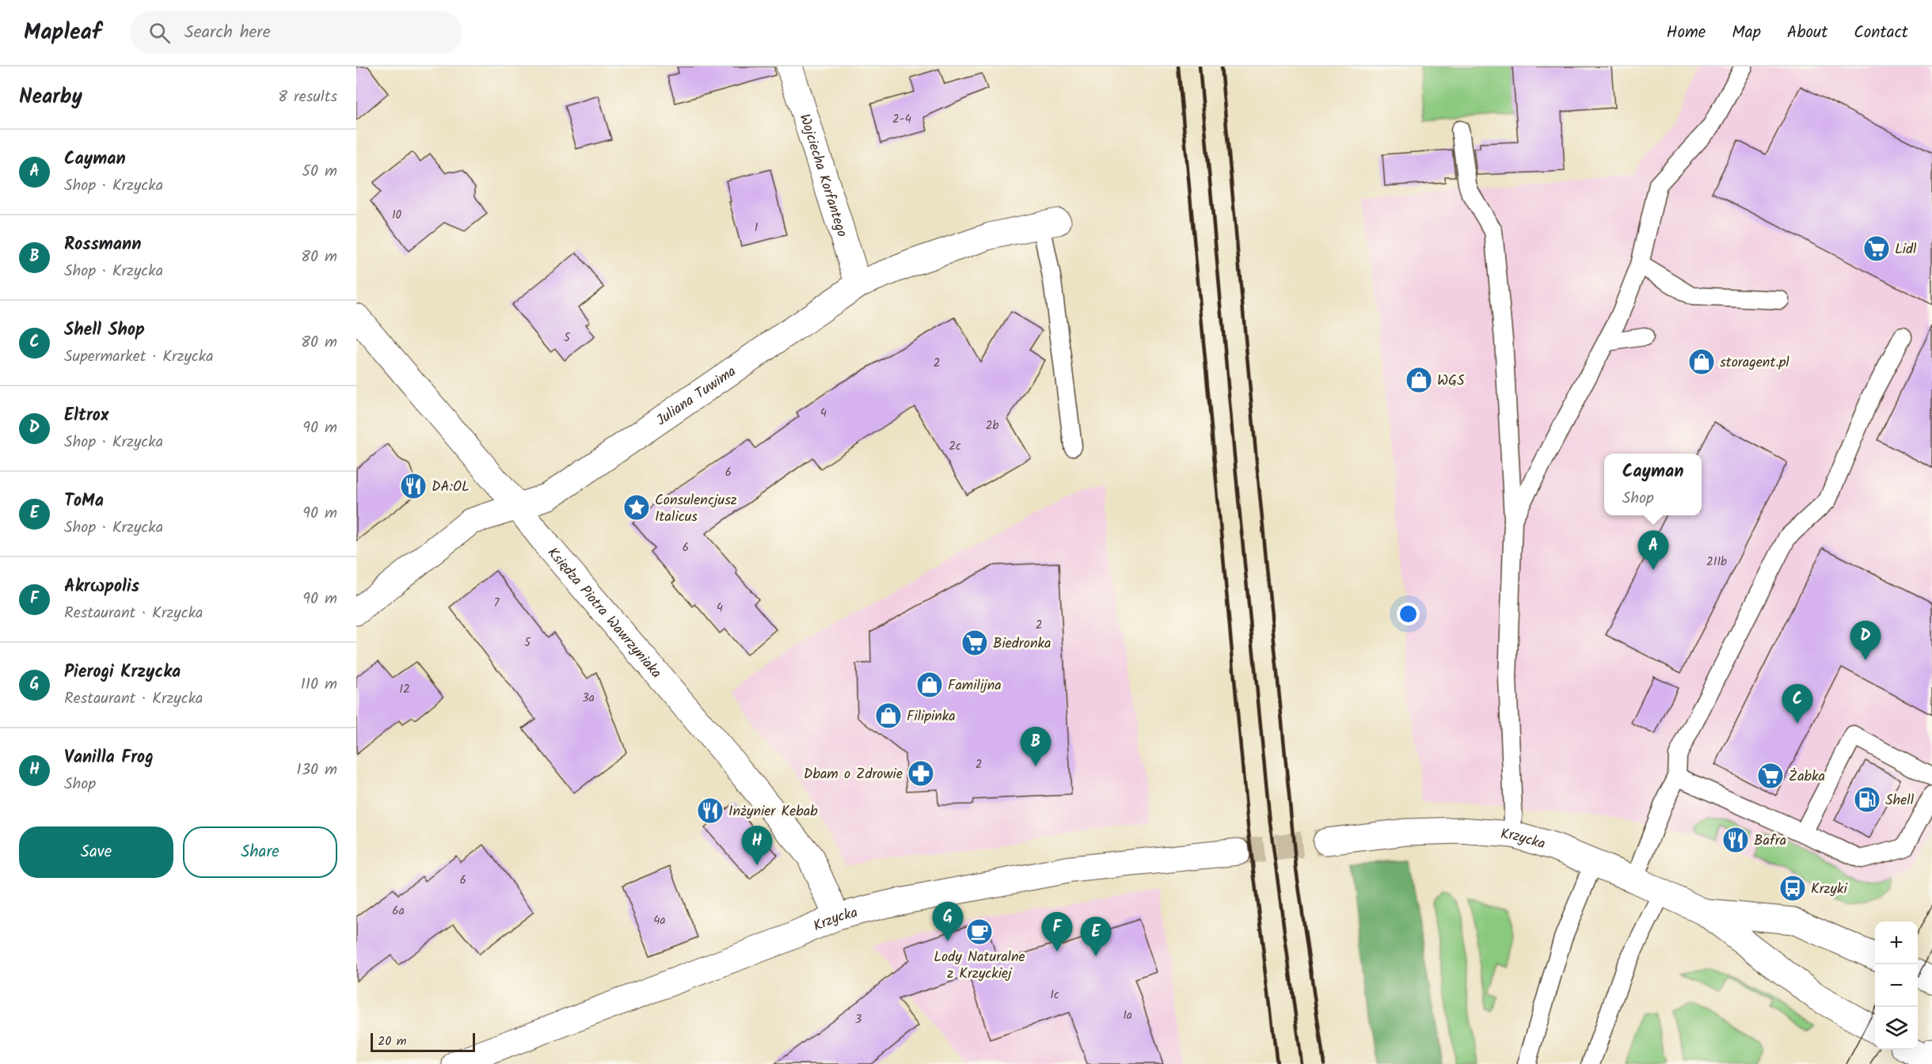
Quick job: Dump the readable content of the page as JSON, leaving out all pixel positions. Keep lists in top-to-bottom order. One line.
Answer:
{"streets":{"street":["Wojciecha Korfantego","Juliana Tuwima","Księdza Piotra Wawrzyniaka","Krzycka"]},"crossings":[["Wojciecha Korfantego","Juliana Tuwima"],["Juliana Tuwima","Księdza Piotra Wawrzyniaka"],["Księdza Piotra Wawrzyniaka","Krzycka"]],"places":{"supermarket":["Lidl","Biedronka","Żabka"],"shop":["storagent.pl","WGS","Familijna","Filipinka"],"restaurant":["DA:OL","Inżynier Kebab","Bafra"],"place":["Consulencjusz Italicus"],"pharmacy":["Dbam o Zdrowie"],"fuel station":["Shell"],"bus stop":["Krzyki"],"cafe":["Lody Naturalne z Krzyckiej"]},"house_numbers":["2-4","10","1","5","2","4","2b","2c","6","6","211b","7","4","2","5","12","3a","2","6","6a","4a","1c","1a","3"],"scale_bar":"20 m","page":{"header":"Mapleaf","search":"Search here","nav":["Home","Map","About","Contact"],"heading":["Nearby","8 results"],"list":[{"mark":"A","name":"Cayman","note":"Shop · Krzycka","value":"50 m"},{"mark":"B","name":"Rossmann","note":"Shop · Krzycka","value":"80 m"},{"mark":"C","name":"Shell Shop","note":"Supermarket · Krzycka","value":"80 m"},{"mark":"D","name":"Eltrox","note":"Shop · Krzycka","value":"90 m"},{"mark":"E","name":"ToMa","note":"Shop · Krzycka","value":"90 m"},{"mark":"F","name":"Akrωpolis","note":"Restaurant · Krzycka","value":"90 m"},{"mark":"G","name":"Pierogi Krzycka","note":"Restaurant · Krzycka","value":"110 m"},{"mark":"H","name":"Vanilla Frog","note":"Shop","value":"130 m"}],"popup":["Cayman","Shop"],"pins":["A","D","C","B","H","G","F","E"],"buttons":["Save","Share"],"map_buttons":["+","−"],"scale":"20 m"}}
